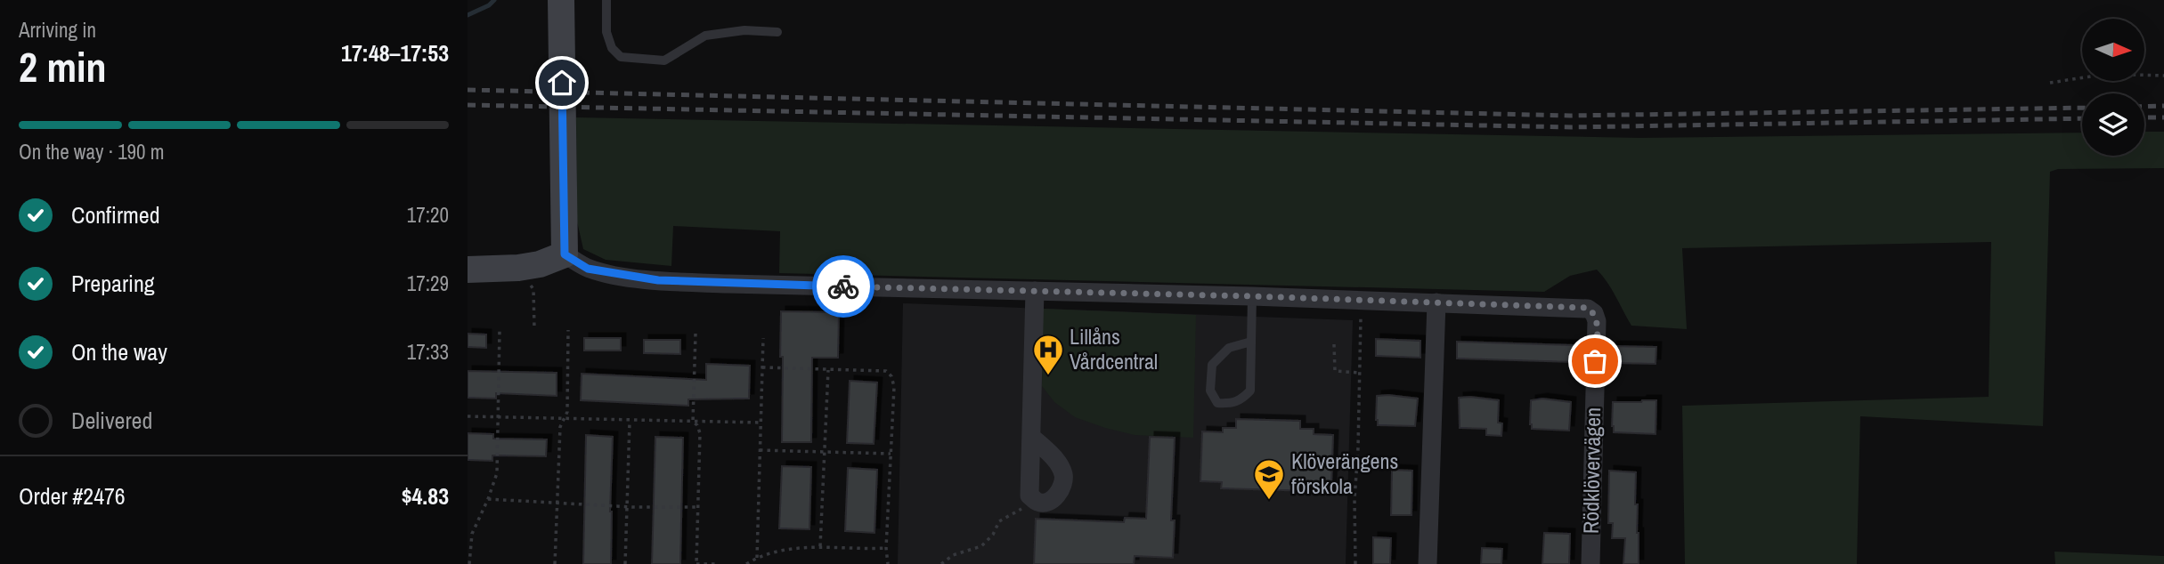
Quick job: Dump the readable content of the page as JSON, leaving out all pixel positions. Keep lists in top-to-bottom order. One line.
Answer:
{"streets":{"street":["Rödklövervägen"]},"places":{"hospital":["Lillåns Vårdcentral"],"school or university":["Klöverängens förskola"]},"north":"right","page":{"heading":["2 min","Arriving in","17:48–17:53"],"panel":["Order #2476","$4.83"],"bar":"On the way · 190 m","list":[["Confirmed","17:20"],["Preparing","17:29"],["On the way","17:33"],"Delivered"]}}
